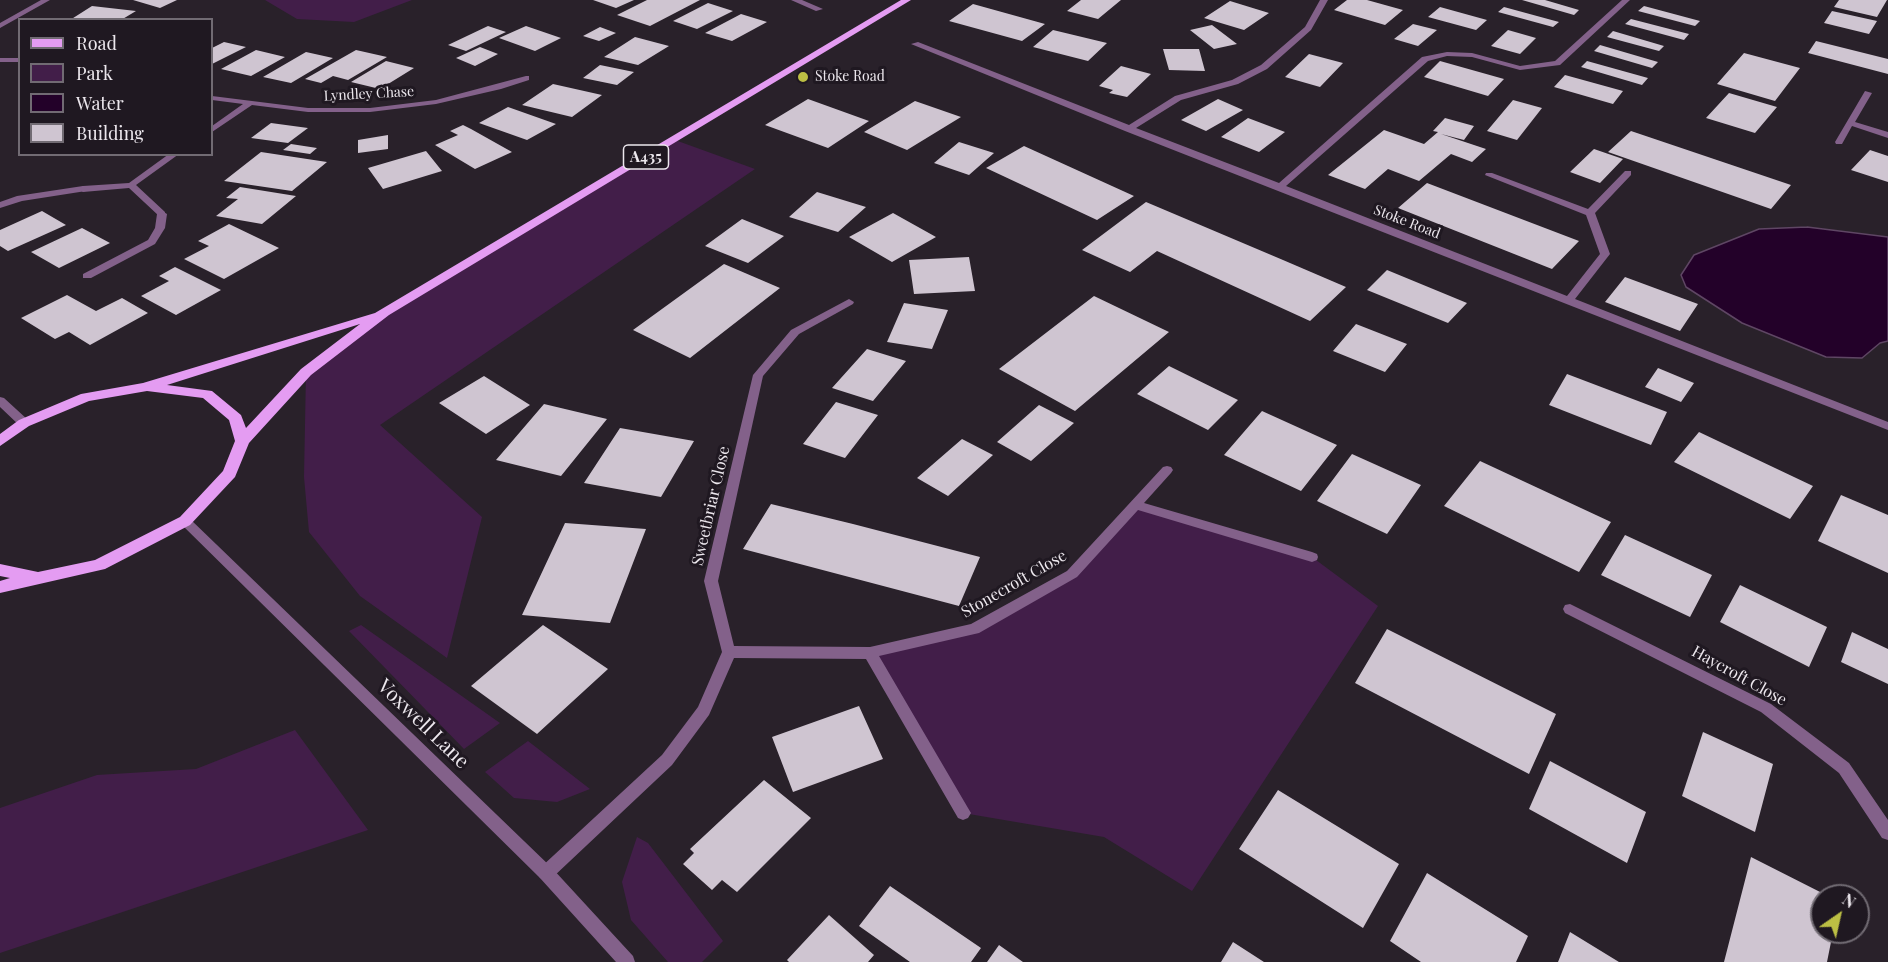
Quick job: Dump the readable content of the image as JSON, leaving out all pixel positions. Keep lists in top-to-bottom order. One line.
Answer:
{"streets":{"main road":["A435"],"street":["Lyndley Chase","Stoke Road","Sweetbriar Close","Stonecroft Close","Haycroft Close","Voxwell Lane"]},"crossings":[["Sweetbriar Close","Stonecroft Close"]],"places":["Stoke Road"],"legend":["Road","Park","Water","Building"],"north":"top right"}
